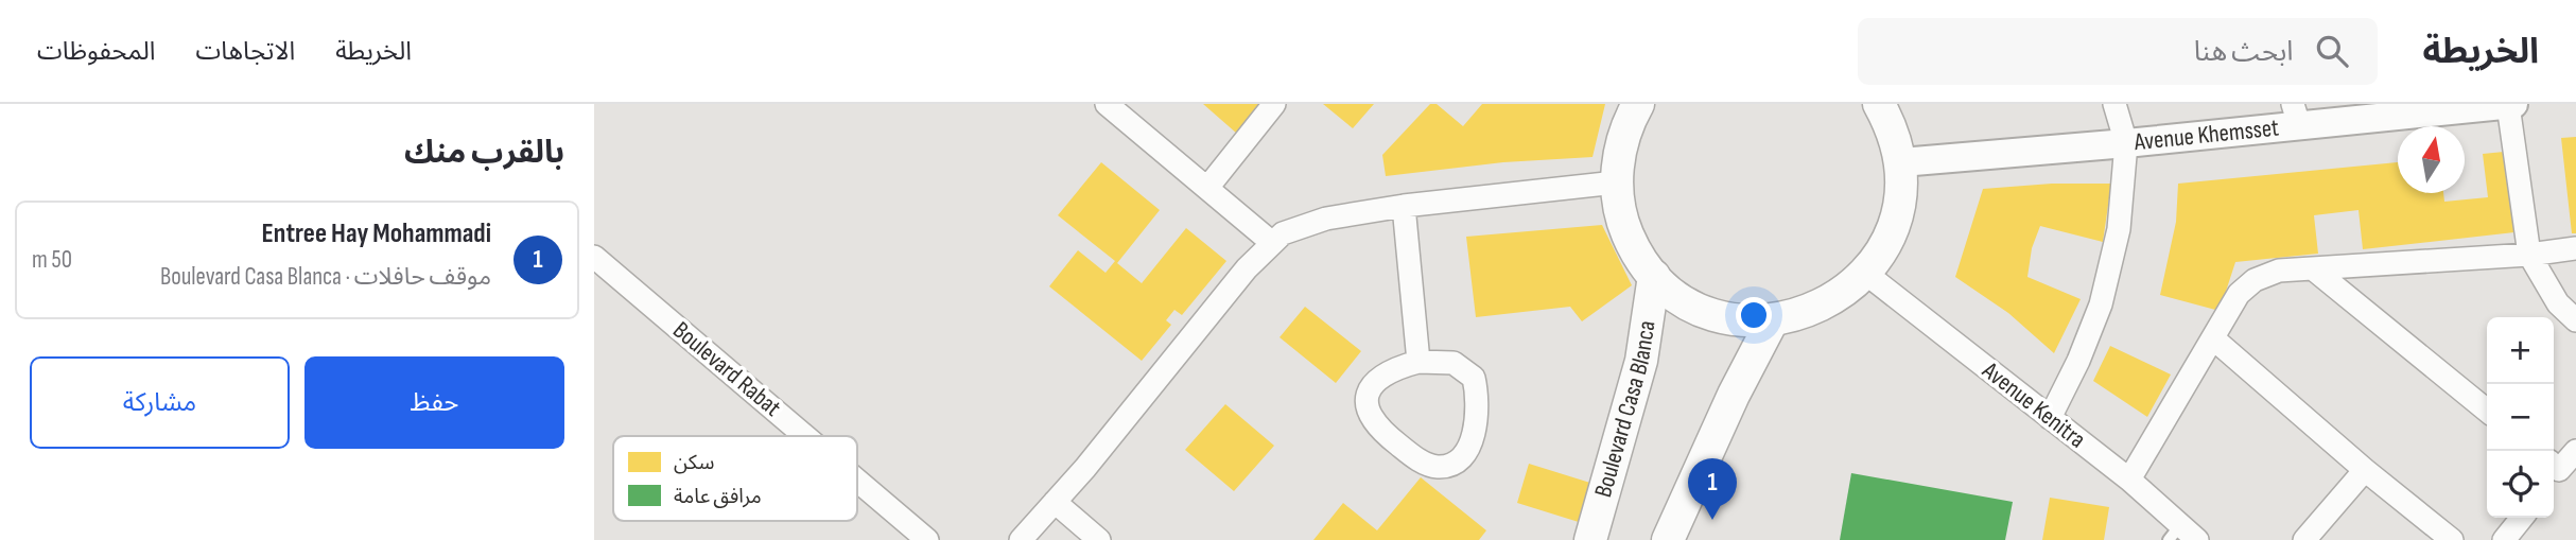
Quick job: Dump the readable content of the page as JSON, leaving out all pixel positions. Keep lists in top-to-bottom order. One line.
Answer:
{"streets":{"main road":["Boulevard Casa Blanca"],"street":["Avenue Khemsset","Boulevard Rabat","Avenue Kenitra"]},"legend":["سكن","مرافق عامة"],"north":"top","page":{"header":"الخريطة","search":"ابحث هنا","nav":["الخريطة","الاتجاهات","المحفوظات"],"heading":"بالقرب منك","list":[{"mark":"1","name":"Entree Hay Mohammadi","note":"موقف حافلات · Boulevard Casa Blanca","value":"50 m"}],"map_buttons":["+","−"],"buttons":["حفظ","مشاركة"],"pins":"1"}}
